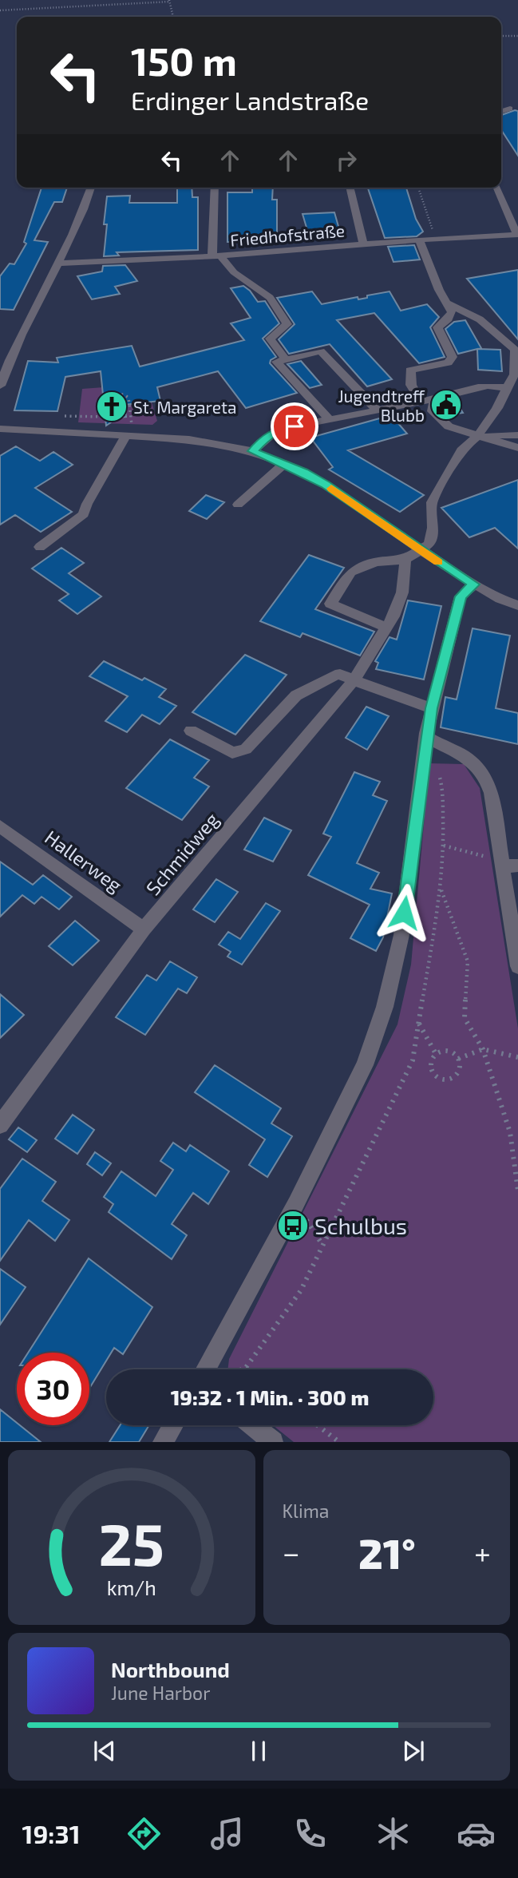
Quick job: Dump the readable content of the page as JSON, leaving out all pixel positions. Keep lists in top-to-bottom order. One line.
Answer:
{"streets":{"street":["Friedhofstraße","Schmidweg","Hallerweg"]},"crossings":[["Schmidweg","Hallerweg"]],"places":{"public building":["Jugendtreff Blubb"],"church":["St. Margareta"],"bus stop":["Schulbus"]},"page":{"turn":["150 m","Erdinger Landstraße"],"limit":"30","trip":"19:32 · 1 Min. · 300 m","tile":"Klima","heat":["−","21°","+"],"song":["Northbound","June Harbor"],"tabs":"19:31","gauge":["25","km/h"]}}
